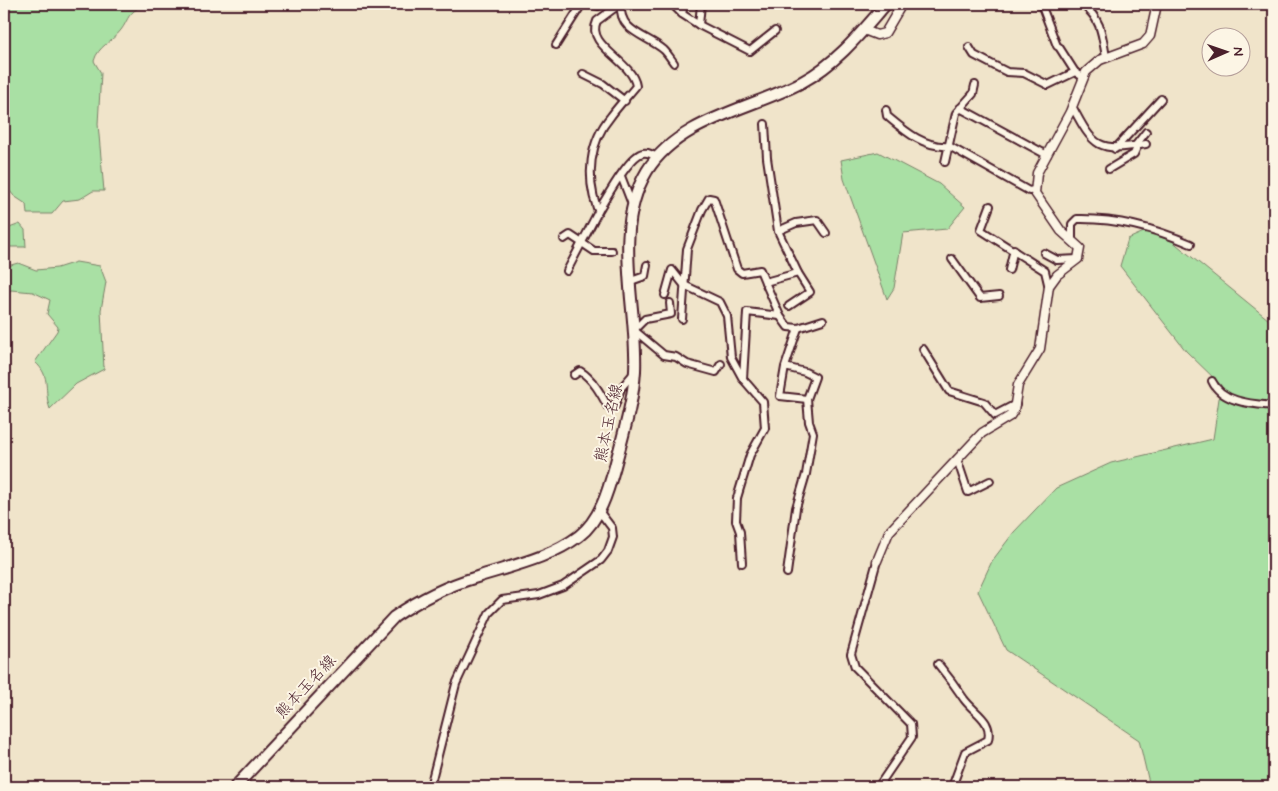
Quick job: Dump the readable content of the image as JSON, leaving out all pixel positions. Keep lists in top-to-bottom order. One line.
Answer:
{"streets":{"main road":["熊本玉名線"]},"north":"right"}
